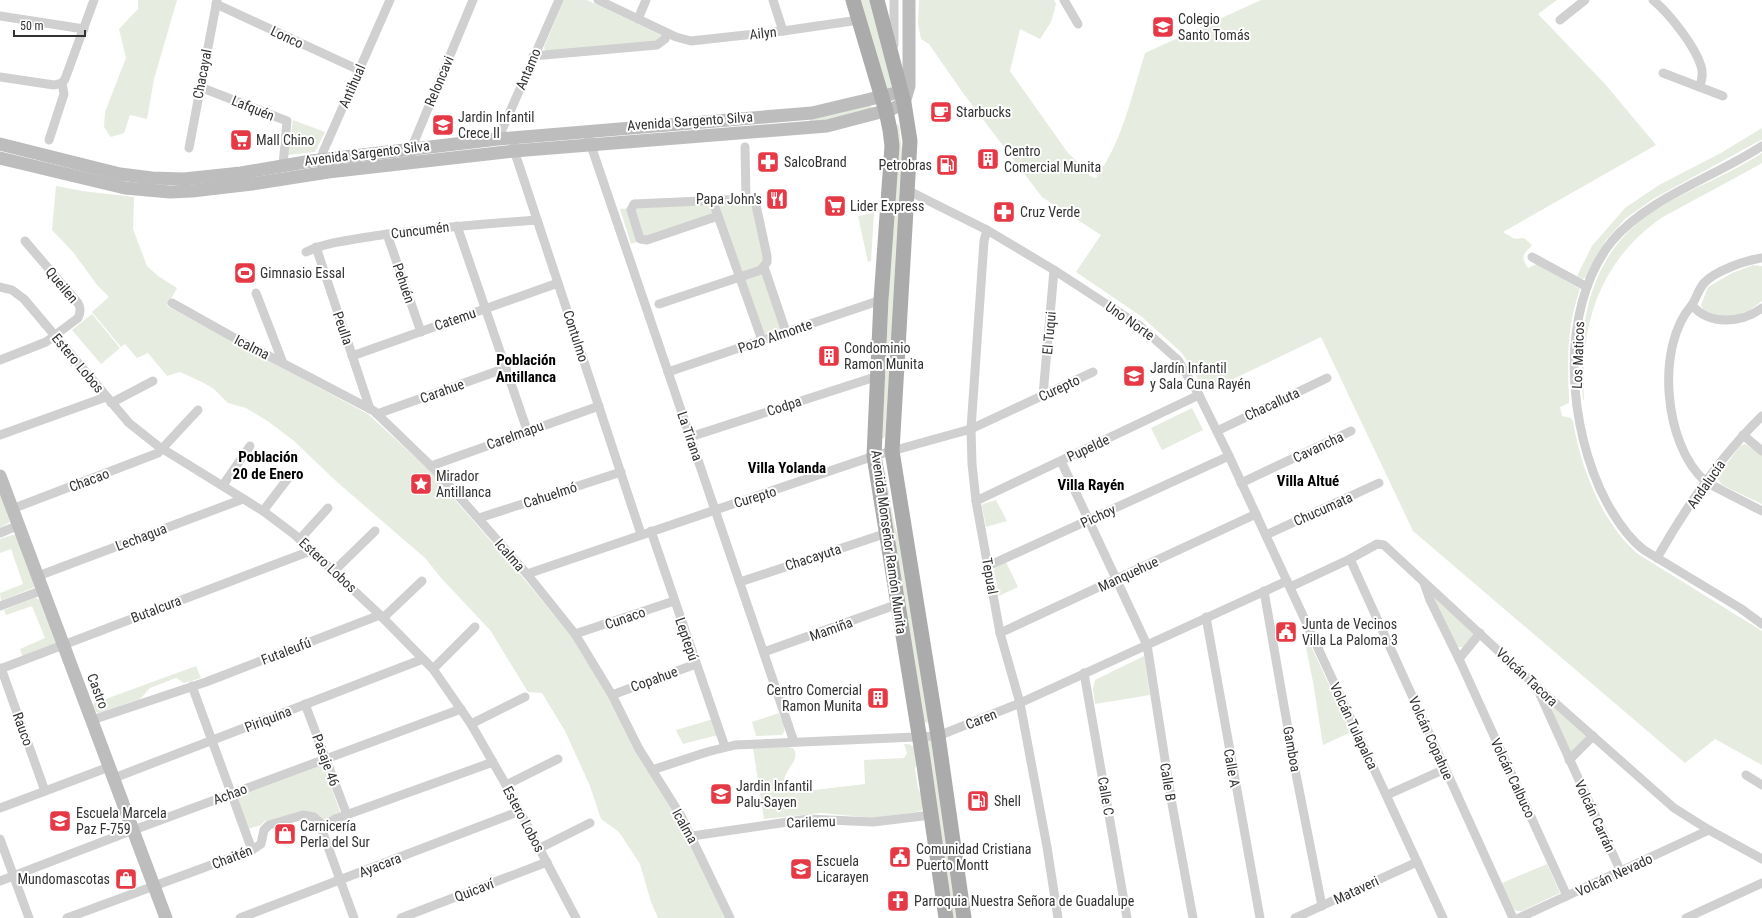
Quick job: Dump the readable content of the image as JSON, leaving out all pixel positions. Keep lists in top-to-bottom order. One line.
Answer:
{"streets":{"main road":["Avenida Sargento Silva","Avenida Monseñor Ramón Munita","Castro"],"street":["Ailyn","Lonco","Antamo","Chacayal","Reloncavi","Antihual","Lafquén","Cuncumén","Pehuén","Queilen","Catemu","Uno Norte","Peulla","El Tuqui","Contulmo","Pozo Almonte","Icalma","Los Maticos","Estero Lobos","Curepto","Carahue","Chacalluta","Codpa","Carelmapu","La Tirana","Cavancha","Pupelde","Chacao","Andalucía","Cahuelmó","Chucumata","Pichoy","Lechagua","Chacayuta","Manquehue","Tepual","Butalcura","Cunaco","Mamiña","Leptepú","Futaleufú","Volcán Tacora","Copahue","Piriquina","Caren","Volcán Tulapalca","Rauco","Volcán Copahue","Gamboa","Pasaje 46","Calle A","Volcán Calbuco","Calle B","Achao","Calle C","Volcán Carrán","Carilemu","Chaitén","Ayacara","Volcán Nevado","Quicaví","Mataveri"]},"crossings":[["Ailyn","Avenida Monseñor Ramón Munita"],["Lonco","Chacayal"],["Lonco","Antihual"],["Antamo","Avenida Sargento Silva"],["Antamo","Contulmo"],["Chacayal","Lafquén"],["Reloncavi","Avenida Sargento Silva"],["Antihual","Avenida Sargento Silva"],["Lafquén","Avenida Sargento Silva"],["Avenida Sargento Silva","Contulmo"],["Avenida Sargento Silva","La Tirana"],["Avenida Sargento Silva","Avenida Monseñor Ramón Munita"],["Cuncumén","Pehuén"],["Cuncumén","Peulla"],["Cuncumén","Contulmo"],["Pehuén","Catemu"],["Queilen","Estero Lobos"],["Catemu","Peulla"],["Catemu","Contulmo"],["Uno Norte","El Tuqui"],["Uno Norte","Chacalluta"],["Uno Norte","Cavancha"],["Uno Norte","Pupelde"],["Uno Norte","Chucumata"],["Uno Norte","Pichoy"],["Uno Norte","Avenida Monseñor Ramón Munita"],["Uno Norte","Manquehue"],["Uno Norte","Tepual"],["Uno Norte","Volcán Tulapalca"],["Peulla","Icalma"],["Peulla","Carahue"],["El Tuqui","Curepto"],["Contulmo","Curepto"],["Contulmo","Carelmapu"],["Contulmo","Cahuelmó"],["Pozo Almonte","La Tirana"],["Pozo Almonte","Avenida Monseñor Ramón Munita"],["Icalma","Curepto"],["Icalma","Carahue"],["Icalma","Carelmapu"],["Icalma","Cahuelmó"],["Icalma","Cunaco"],["Icalma","Copahue"],["Icalma","Caren"],["Icalma","Carilemu"],["Los Maticos","Andalucía"],["Estero Lobos","Chacao"],["Estero Lobos","Lechagua"],["Estero Lobos","Butalcura"],["Estero Lobos","Futaleufú"],["Estero Lobos","Piriquina"],["Estero Lobos","Achao"],["Estero Lobos","Ayacara"],["Estero Lobos","Quicaví"],["Curepto","La Tirana"],["Curepto","Avenida Monseñor Ramón Munita"],["Curepto","Tepual"],["Curepto","Leptepú"],["Codpa","La Tirana"],["Codpa","Avenida Monseñor Ramón Munita"],["La Tirana","Chacayuta"],["La Tirana","Mamiña"],["La Tirana","Caren"],["Pupelde","Tepual"],["Pupelde","Calle B"],["Chacao","Castro"],["Chucumata","Volcán Tulapalca"],["Pichoy","Tepual"],["Pichoy","Calle B"],["Lechagua","Castro"],["Avenida Monseñor Ramón Munita","Chacayuta"],["Avenida Monseñor Ramón Munita","Mamiña"],["Avenida Monseñor Ramón Munita","Caren"],["Avenida Monseñor Ramón Munita","Carilemu"],["Manquehue","Tepual"],["Manquehue","Calle B"],["Tepual","Caren"],["Butalcura","Castro"],["Butalcura","Rauco"],["Cunaco","Leptepú"],["Leptepú","Copahue"],["Leptepú","Caren"],["Futaleufú","Castro"],["Volcán Tacora","Caren"],["Volcán Tacora","Volcán Tulapalca"],["Volcán Tacora","Volcán Copahue"],["Volcán Tacora","Volcán Calbuco"],["Volcán Tacora","Volcán Carrán"],["Volcán Tacora","Volcán Nevado"],["Castro","Piriquina"],["Castro","Achao"],["Castro","Chaitén"],["Piriquina","Rauco"],["Piriquina","Pasaje 46"],["Caren","Volcán Tulapalca"],["Caren","Gamboa"],["Caren","Calle A"],["Caren","Calle B"],["Caren","Calle C"],["Volcán Tulapalca","Mataveri"],["Gamboa","Mataveri"],["Pasaje 46","Achao"],["Volcán Calbuco","Volcán Nevado"],["Volcán Carrán","Volcán Nevado"]],"districts":["Población Antillanca","Población 20 de Enero","Villa Yolanda","Villa Altué","Villa Rayén"],"places":{"school or university":["Colegio Santo Tomás","Jardin Infantil Crece II","Jardín Infantil y Sala Cuna Rayén","Jardin Infantil Palu-Sayen","Escuela Marcela Paz F-759","Escuela Licarayen"],"cafe":["Starbucks"],"supermarket":["Mall Chino","Lider Express"],"building":["Centro Comercial Munita","Condominio Ramon Munita","Centro Comercial Ramon Munita"],"pharmacy":["SalcoBrand","Cruz Verde"],"fuel station":["Petrobras","Shell"],"restaurant":["Papa John's"],"sports":["Gimnasio Essal"],"place":["Mirador Antillanca"],"public building":["Junta de Vecinos Villa La Paloma 3","Comunidad Cristiana Puerto Montt"],"shop":["Carnicería Perla del Sur","Mundomascotas"],"church":["Parroquia Nuestra Señora de Guadalupe"]},"scale_bar":"50 m"}
